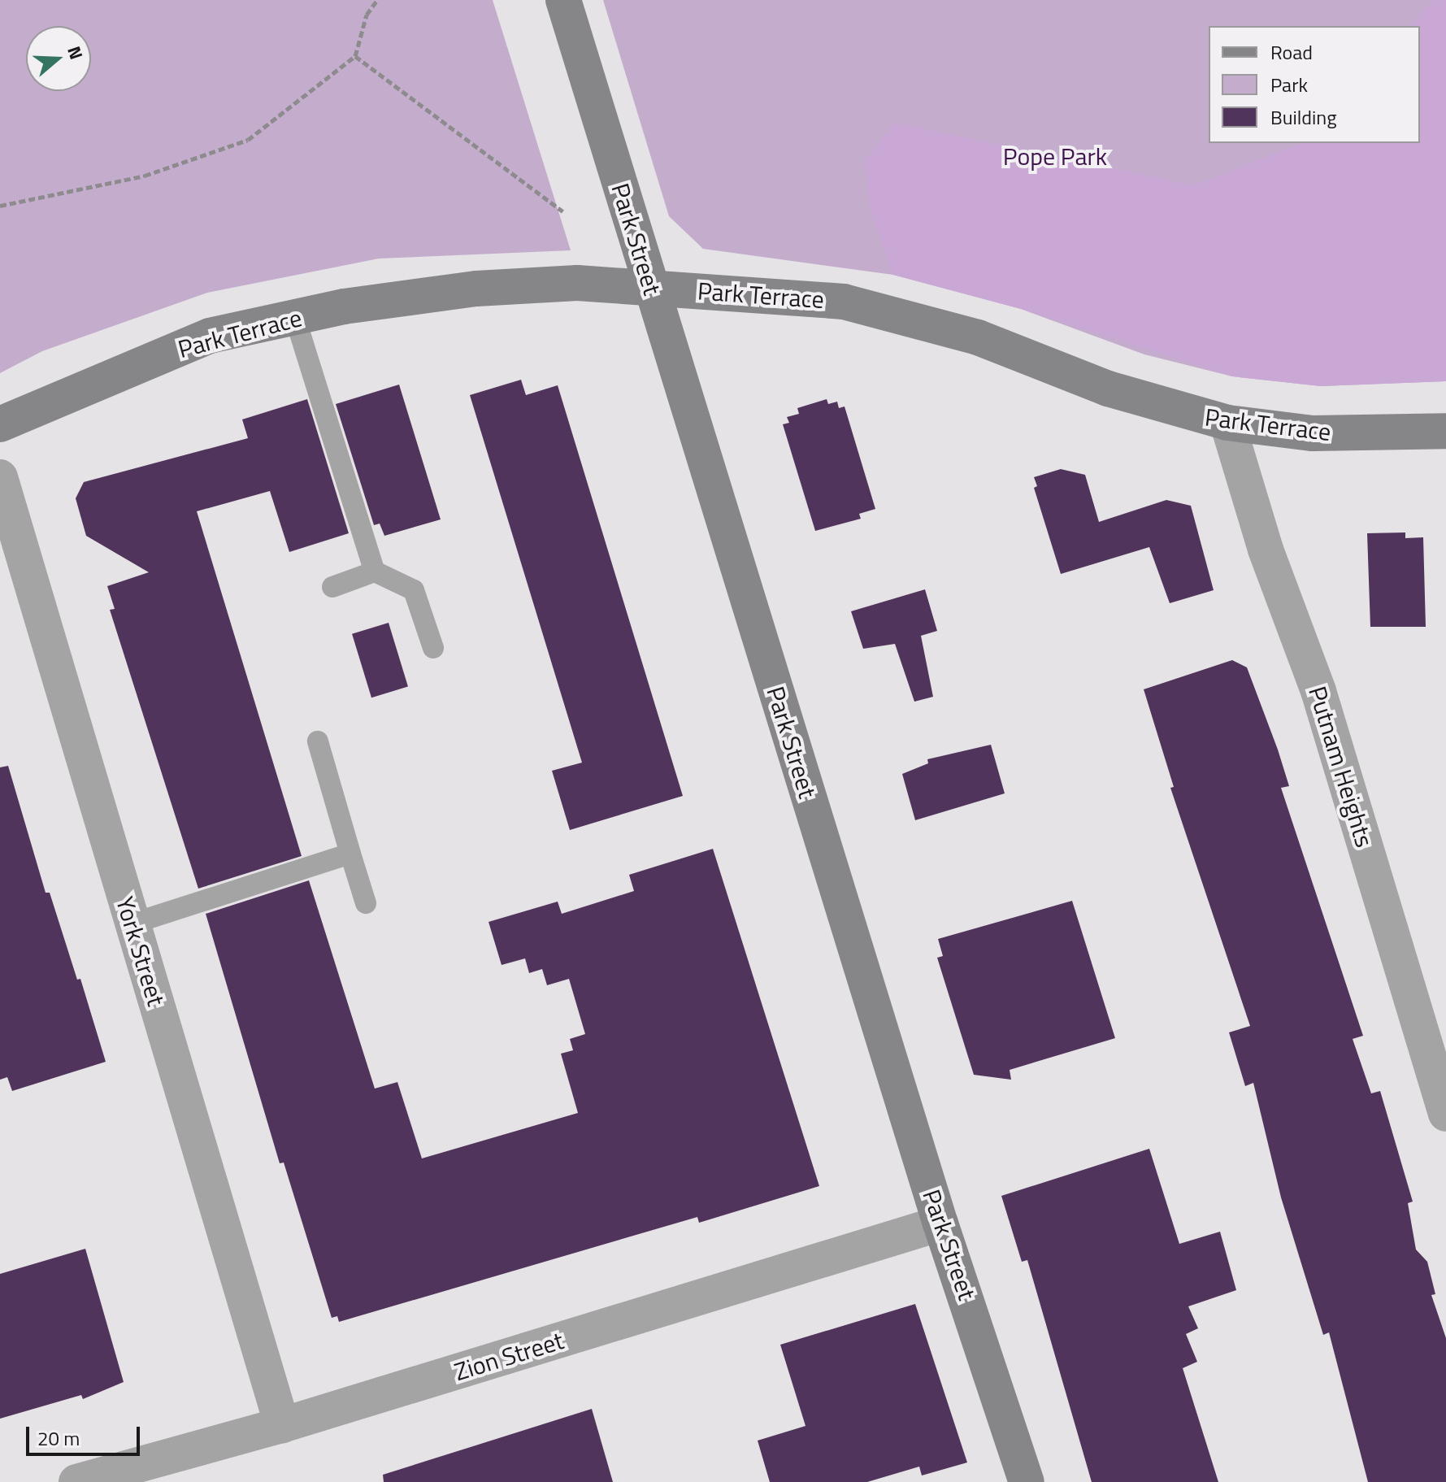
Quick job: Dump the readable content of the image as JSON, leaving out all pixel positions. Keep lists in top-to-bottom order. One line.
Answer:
{"streets":{"main road":["Park Street","Park Terrace"],"street":["Putnam Heights","York Street","Zion Street"]},"crossings":[["Park Street","Park Terrace"],["Park Street","Zion Street"],["Park Terrace","Putnam Heights"],["York Street","Zion Street"]],"parks":["Pope Park"],"legend":["Road","Park","Building"],"scale_bar":"20 m","north":"right"}
